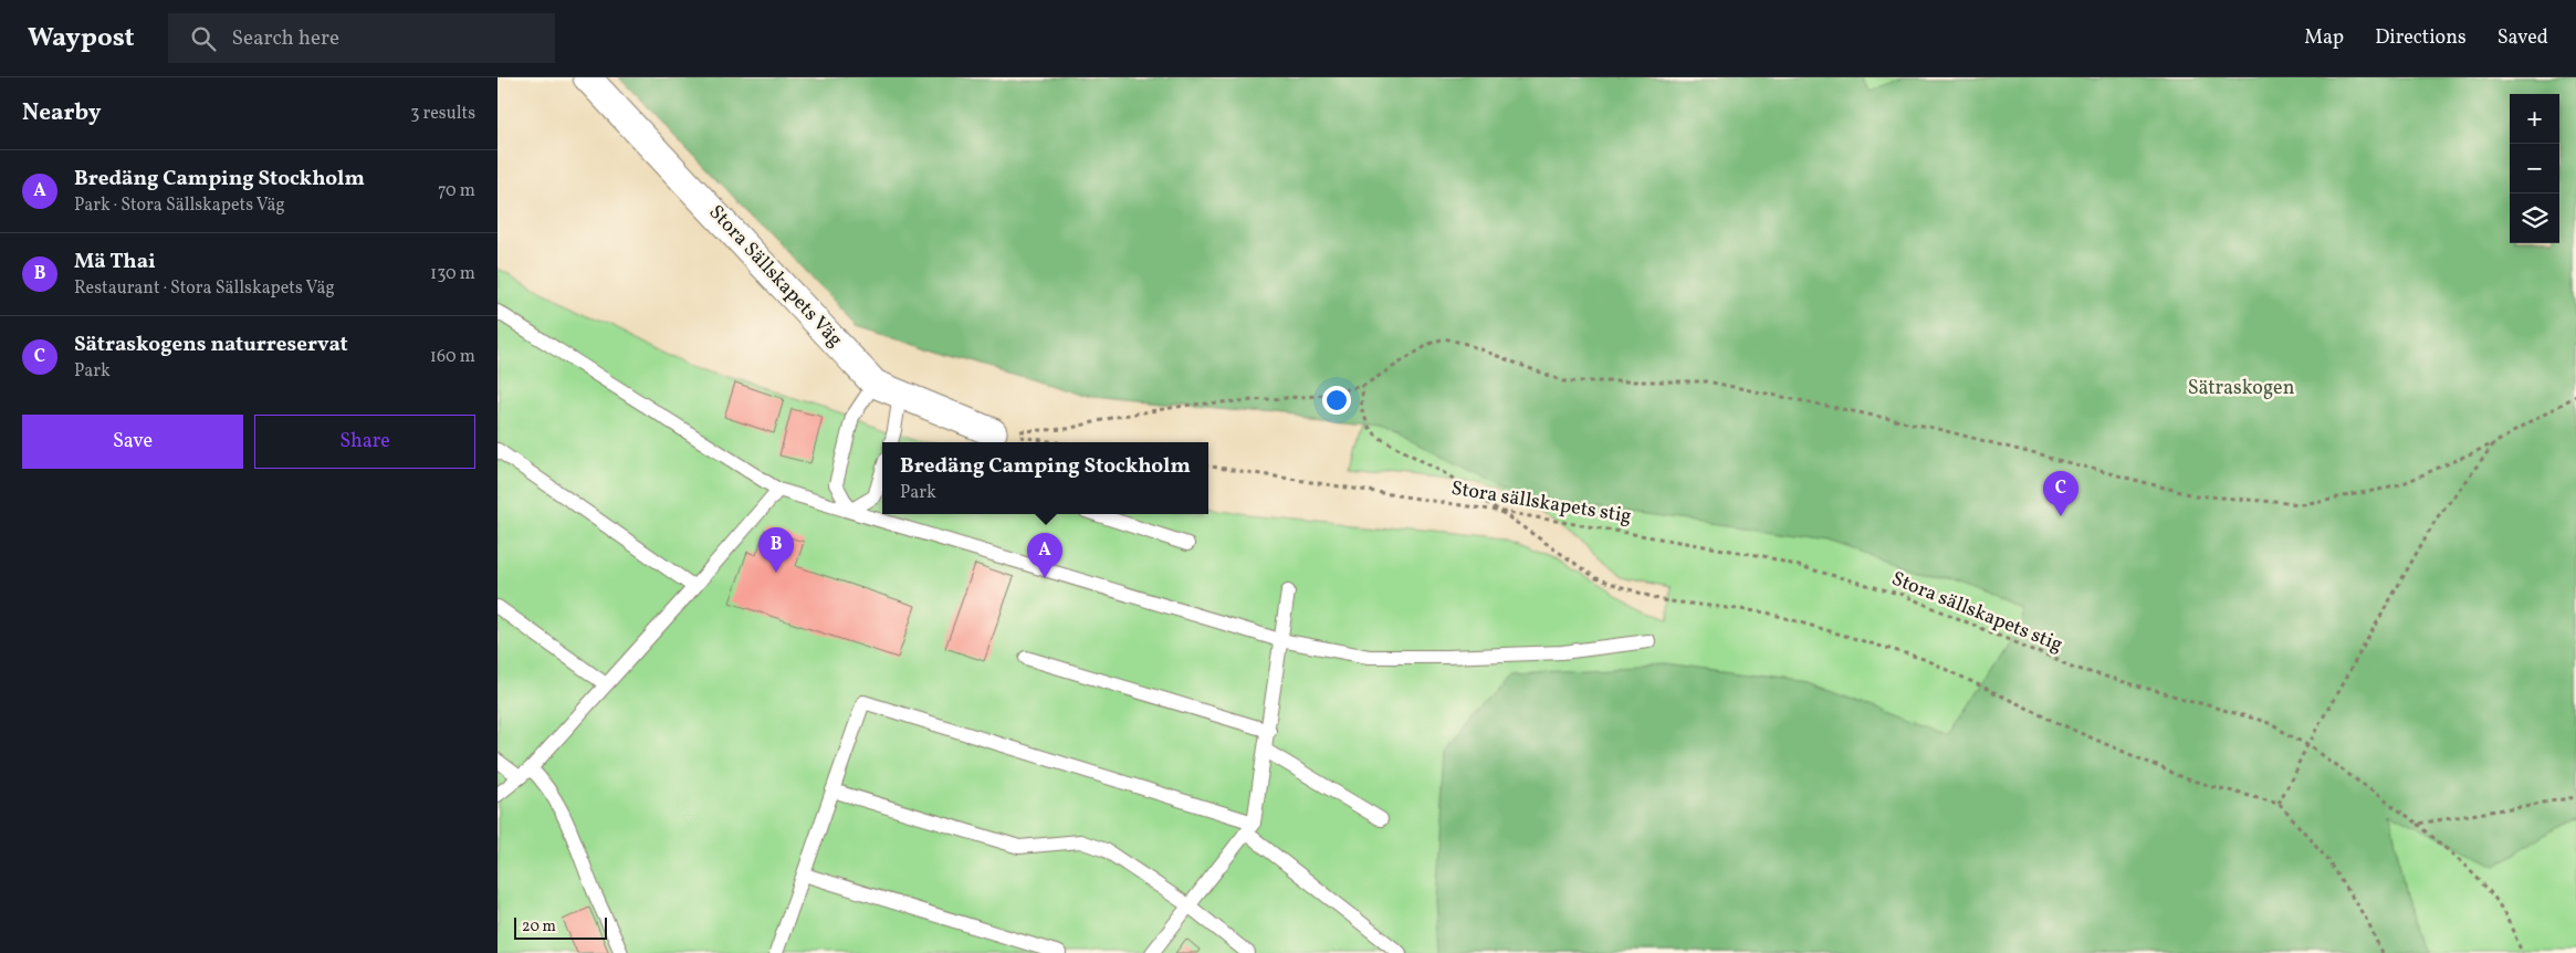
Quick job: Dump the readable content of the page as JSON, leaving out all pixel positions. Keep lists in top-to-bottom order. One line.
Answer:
{"streets":{"street":["Stora Sällskapets Väg"],"path":["Stora sällskapets stig"]},"parks":["Sätraskogen"],"scale_bar":"20 m","page":{"header":"Waypost","search":"Search here","nav":["Map","Directions","Saved"],"heading":["Nearby","3 results"],"map_buttons":["+","−"],"list":[{"mark":"A","name":"Bredäng Camping Stockholm","note":"Park · Stora Sällskapets Väg","value":"70 m"},{"mark":"B","name":"Mä Thai","note":"Restaurant · Stora Sällskapets Väg","value":"130 m"},{"mark":"C","name":"Sätraskogens naturreservat","note":"Park","value":"160 m"}],"buttons":["Save","Share"],"popup":["Bredäng Camping Stockholm","Park"],"pins":["C","B","A"],"scale":"20 m"}}
